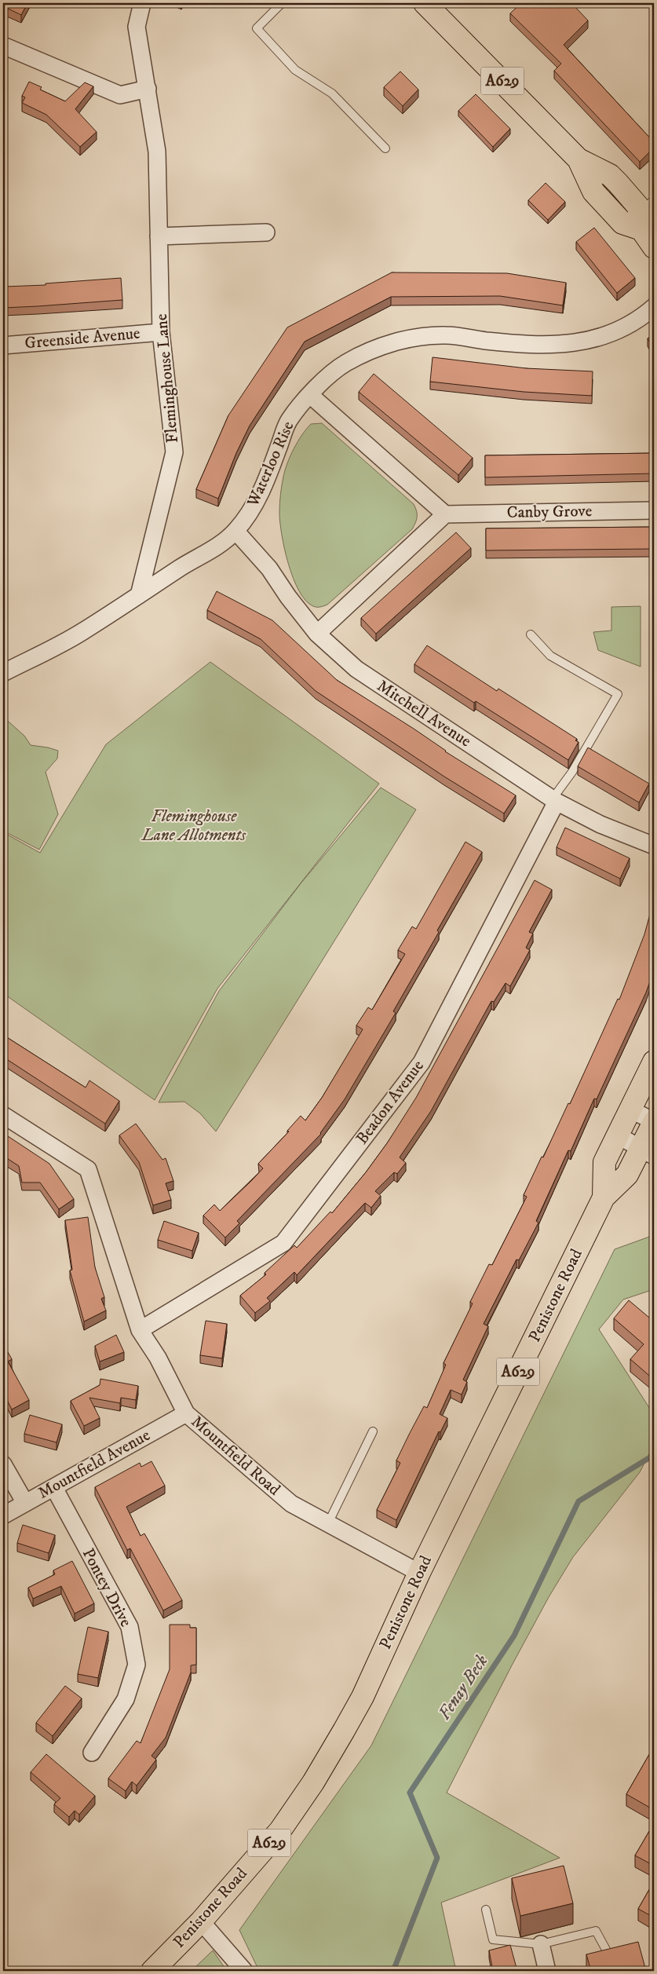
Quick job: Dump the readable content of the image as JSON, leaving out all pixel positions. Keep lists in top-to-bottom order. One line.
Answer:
{"streets":{"highway":["A629","Penistone Road"],"street":["Greenside Avenue","Fleminghouse Lane","Waterloo Rise","Canby Grove","Mitchell Avenue","Beadon Avenue","Mountfield Road","Mountfield Avenue","Pontey Drive"]},"crossings":[["Greenside Avenue","Fleminghouse Lane"],["Fleminghouse Lane","Waterloo Rise"],["Waterloo Rise","Mitchell Avenue"],["Mitchell Avenue","Beadon Avenue"],["Beadon Avenue","Mountfield Road"],["Penistone Road","Mountfield Road"],["Mountfield Road","Mountfield Avenue"],["Mountfield Avenue","Pontey Drive"]],"water":["Fenay Beck"],"parks":["Fleminghouse Lane Allotments"]}
